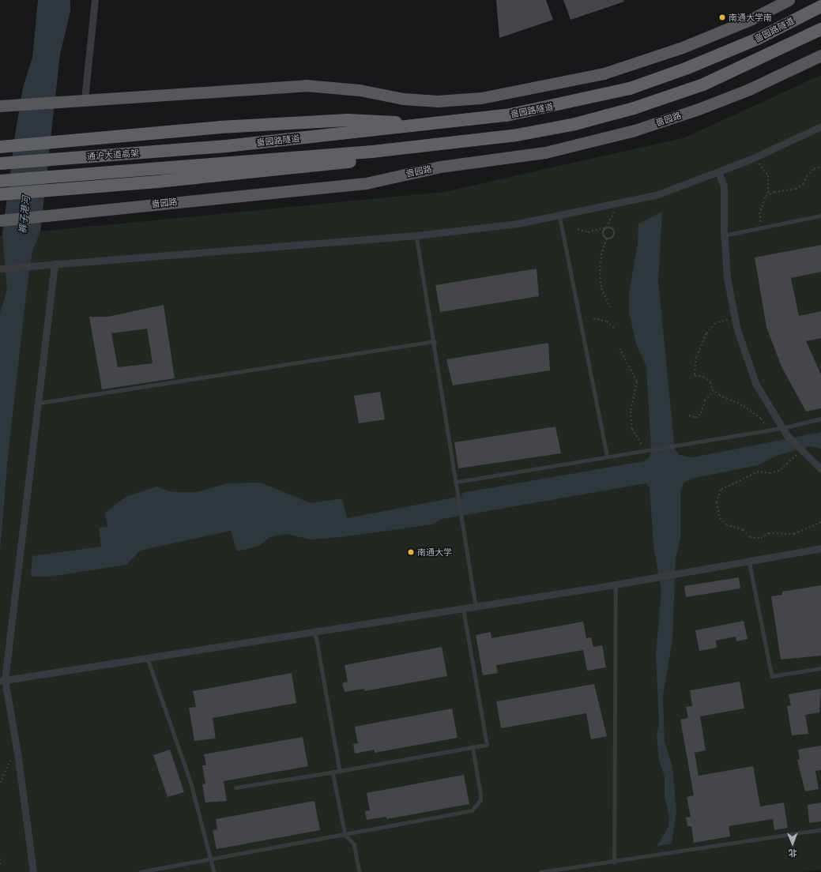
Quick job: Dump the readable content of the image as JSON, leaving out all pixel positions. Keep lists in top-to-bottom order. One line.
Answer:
{"streets":{"highway":["啬园路隧道","通沪大道高架"],"main road":["啬园路"]},"crossings":[["啬园路隧道","通沪大道高架"]],"water":["裤子港河"],"places":["南通大学南","南通大学"],"north":"bottom"}
